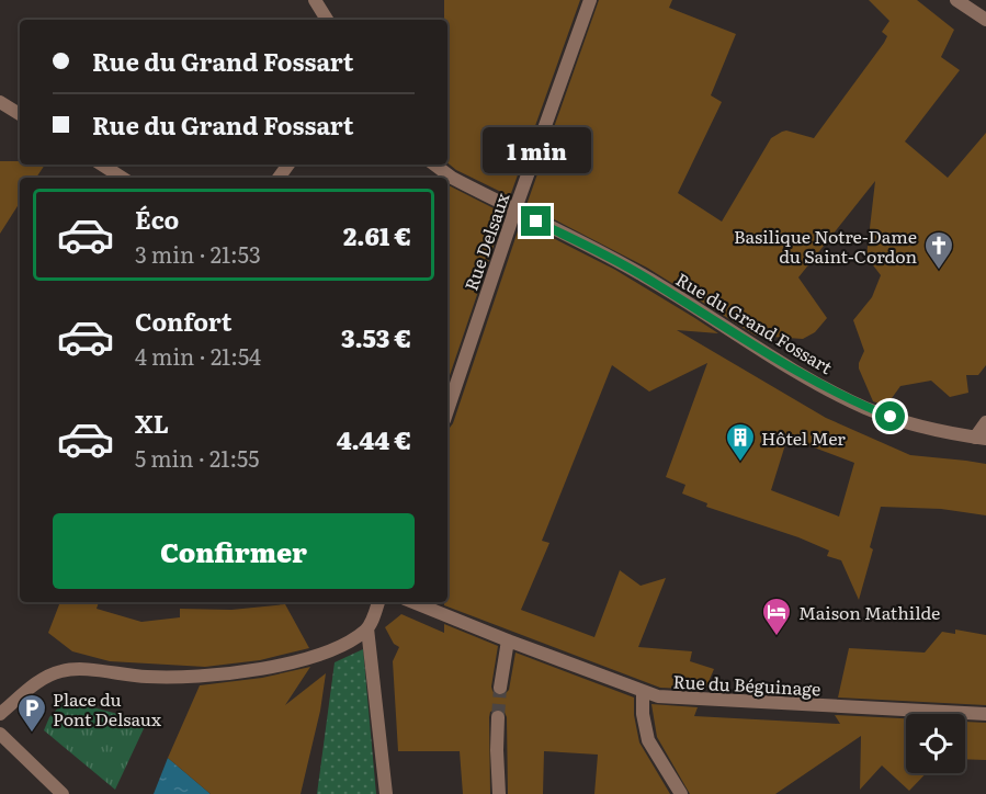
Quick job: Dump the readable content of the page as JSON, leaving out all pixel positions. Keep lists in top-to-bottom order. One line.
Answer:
{"streets":{"street":["Rue Delsaux","Rue du Grand Fossart","Rue du Béguinage"]},"crossings":[["Rue Delsaux","Rue du Grand Fossart"]],"places":{"church":["Basilique Notre-Dame du Saint-Cordon"],"building":["Hôtel Mer"],"hotel":["Maison Mathilde"],"parking":["Place du Pont Delsaux"]},"page":{"banner":["Rue du Grand Fossart","Rue du Grand Fossart"],"bubble":"1 min","list":[{"name":"Éco","note":"3 min · 21:53","value":"2.61 €"},{"name":"Confort","note":"4 min · 21:54","value":"3.53 €"},{"name":"XL","note":"5 min · 21:55","value":"4.44 €"}],"buttons":"Confirmer"}}
